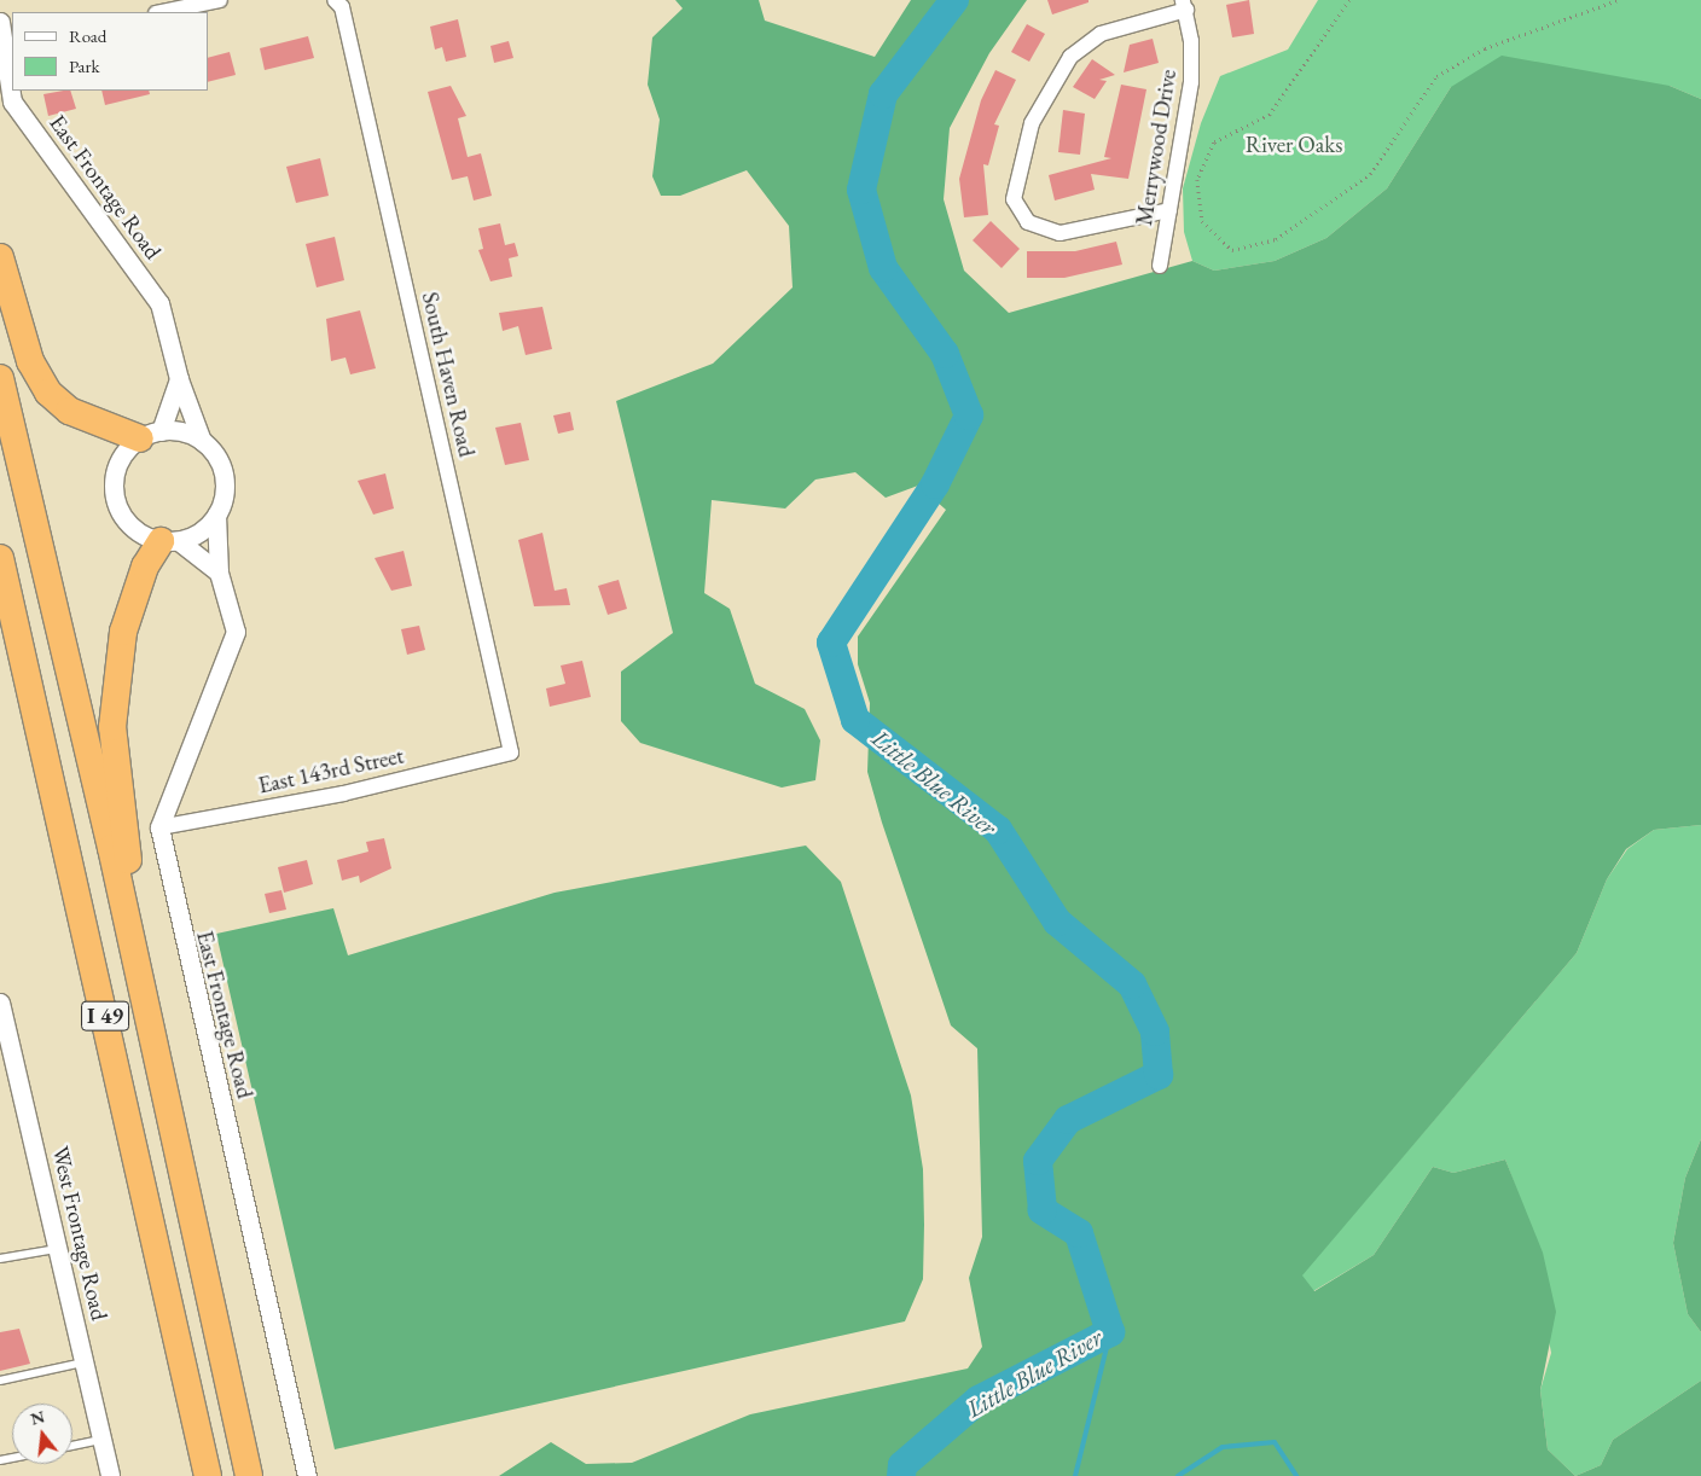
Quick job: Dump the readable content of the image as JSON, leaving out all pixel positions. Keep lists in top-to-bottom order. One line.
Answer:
{"streets":{"highway":["I 49"],"street":["Merrywood Drive","East Frontage Road","South Haven Road","East 143rd Street","West Frontage Road"]},"crossings":[["East Frontage Road","East 143rd Street"],["South Haven Road","East 143rd Street"]],"water":["Little Blue River"],"parks":["River Oaks"],"legend":["Road","Park"],"north":"top"}
